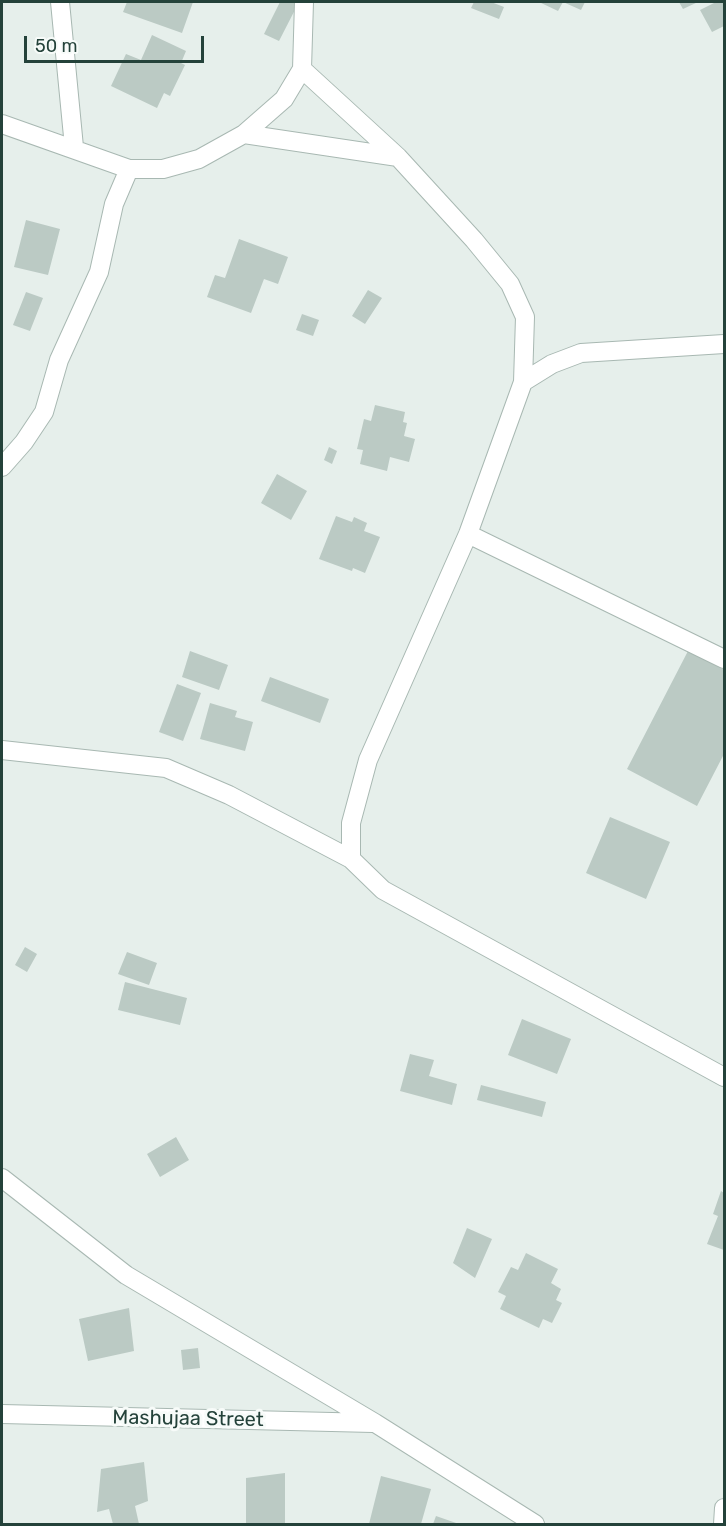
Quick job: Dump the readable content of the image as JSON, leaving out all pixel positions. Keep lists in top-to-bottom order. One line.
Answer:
{"streets":{"street":["Mashujaa Street"]},"scale_bar":"50 m"}
